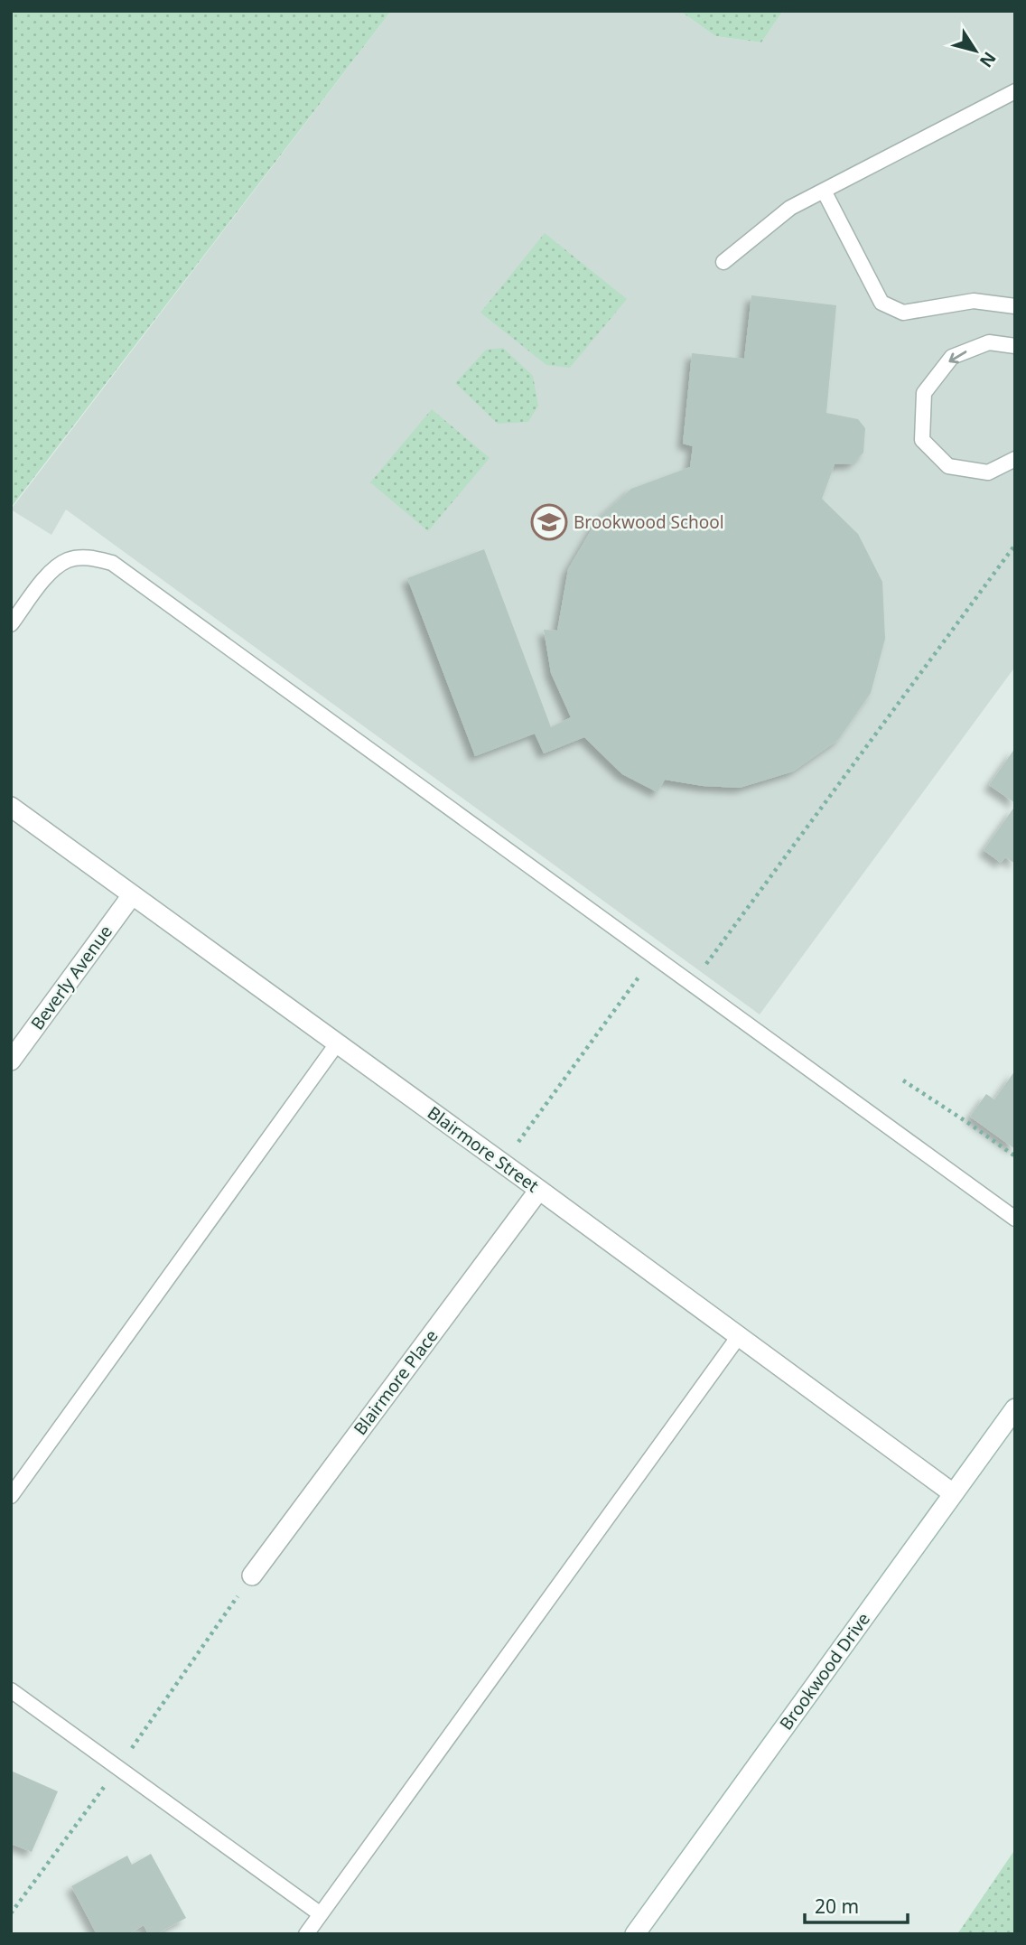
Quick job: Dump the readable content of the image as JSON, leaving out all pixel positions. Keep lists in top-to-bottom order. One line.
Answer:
{"streets":{"street":["Beverly Avenue","Blairmore Street","Blairmore Place","Brookwood Drive"]},"crossings":[["Beverly Avenue","Blairmore Street"],["Blairmore Street","Blairmore Place"],["Blairmore Street","Brookwood Drive"]],"places":{"school or university":["Brookwood School"]},"scale_bar":"20 m","north":"bottom right"}
